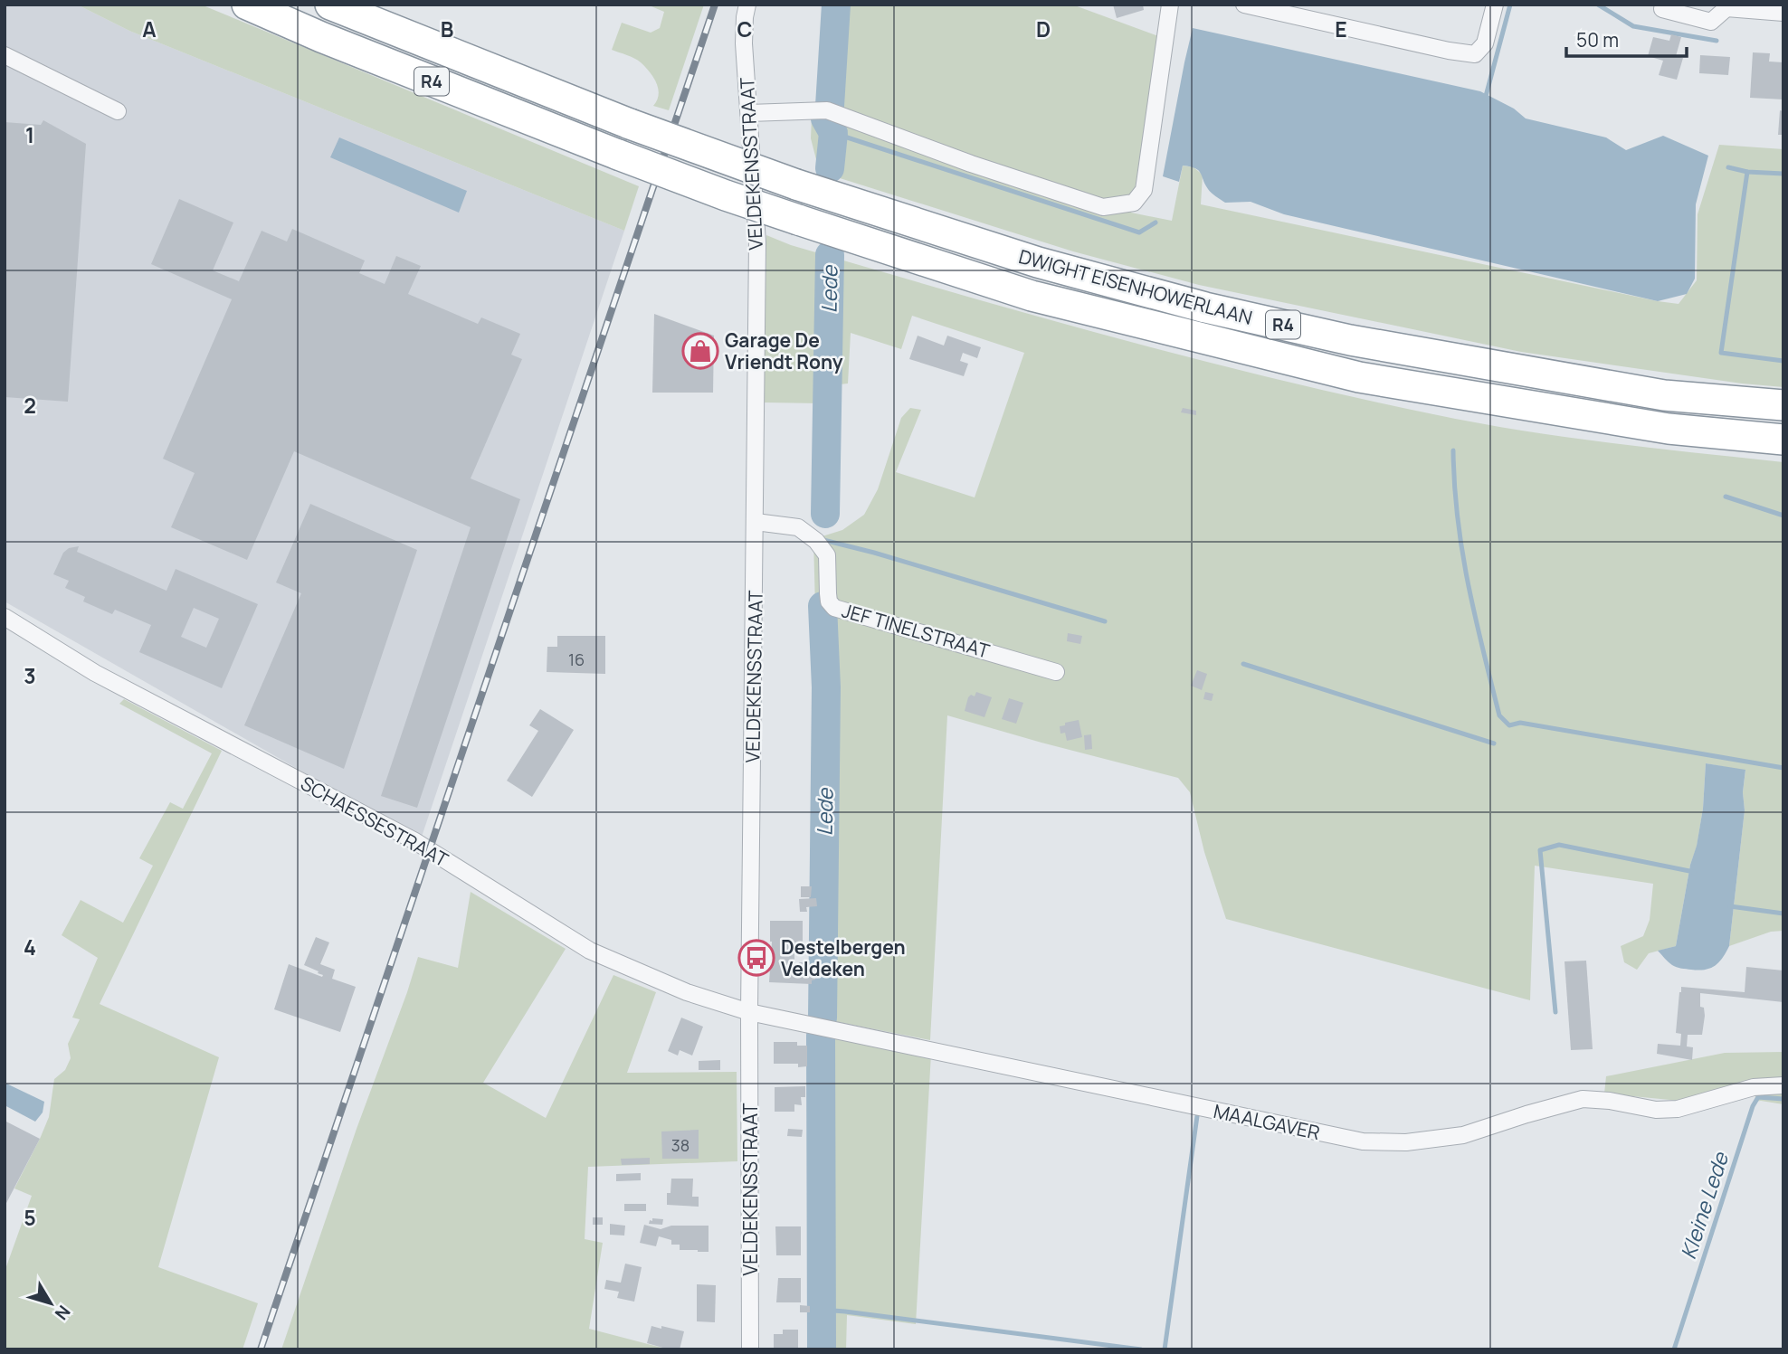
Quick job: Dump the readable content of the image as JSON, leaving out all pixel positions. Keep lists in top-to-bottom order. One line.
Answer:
{"streets":{"highway":["R4","DWIGHT EISENHOWERLAAN"],"street":["VELDEKENSSTRAAT","JEF TINELSTRAAT","SCHAESSESTRAAT","MAALGAVER"]},"crossings":[["VELDEKENSSTRAAT","JEF TINELSTRAAT"],["VELDEKENSSTRAAT","SCHAESSESTRAAT"],["VELDEKENSSTRAAT","MAALGAVER"],["SCHAESSESTRAAT","MAALGAVER"]],"water":["Lede","Kleine Lede"],"places":{"shop":["Garage De Vriendt Rony"],"bus stop":["Destelbergen Veldeken"]},"house_numbers":["16","38"],"scale_bar":"50 m","north":"bottom right","grid":{"columns":["A","B","C","D","E"],"rows":["1","2","3","4","5"]}}
